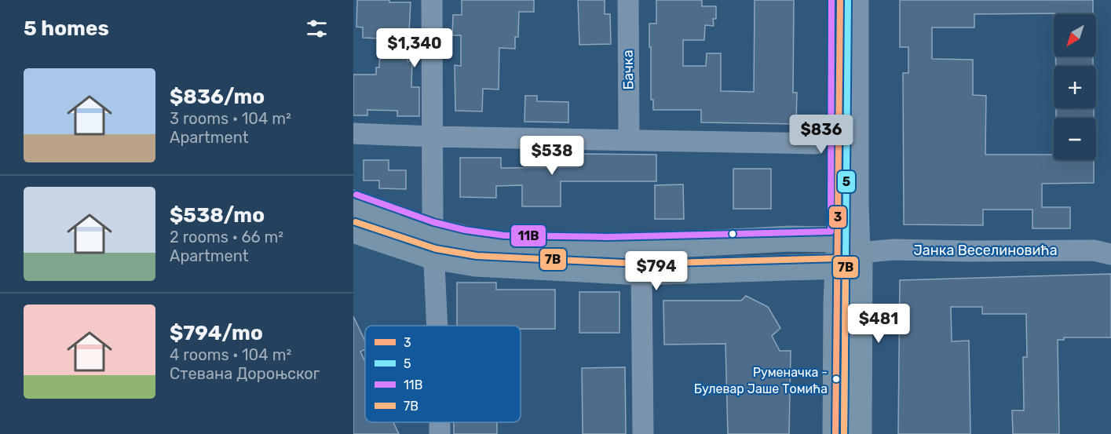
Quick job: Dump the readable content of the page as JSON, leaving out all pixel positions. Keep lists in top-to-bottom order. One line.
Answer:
{"streets":{"street":["Бачка","Јанка Веселиновића"]},"places":["Руменачка - Булевар Јаше Томића"],"lines":["transit line 3","transit line 5","transit line 11B","transit line 7B"],"legend":["3","5","11B","7B"],"north":"bottom left","page":{"heading":"5 homes","map_buttons":["+","−"],"price":["$1,340","$836","$538","$794","$481"],"list":[{"name":"$836/mo","note":"3 rooms · 104 m² · Apartment"},{"name":"$538/mo","note":"2 rooms · 66 m² · Apartment"},{"name":"$794/mo","note":"4 rooms · 104 m² · Стевана Дороњског"}]}}
